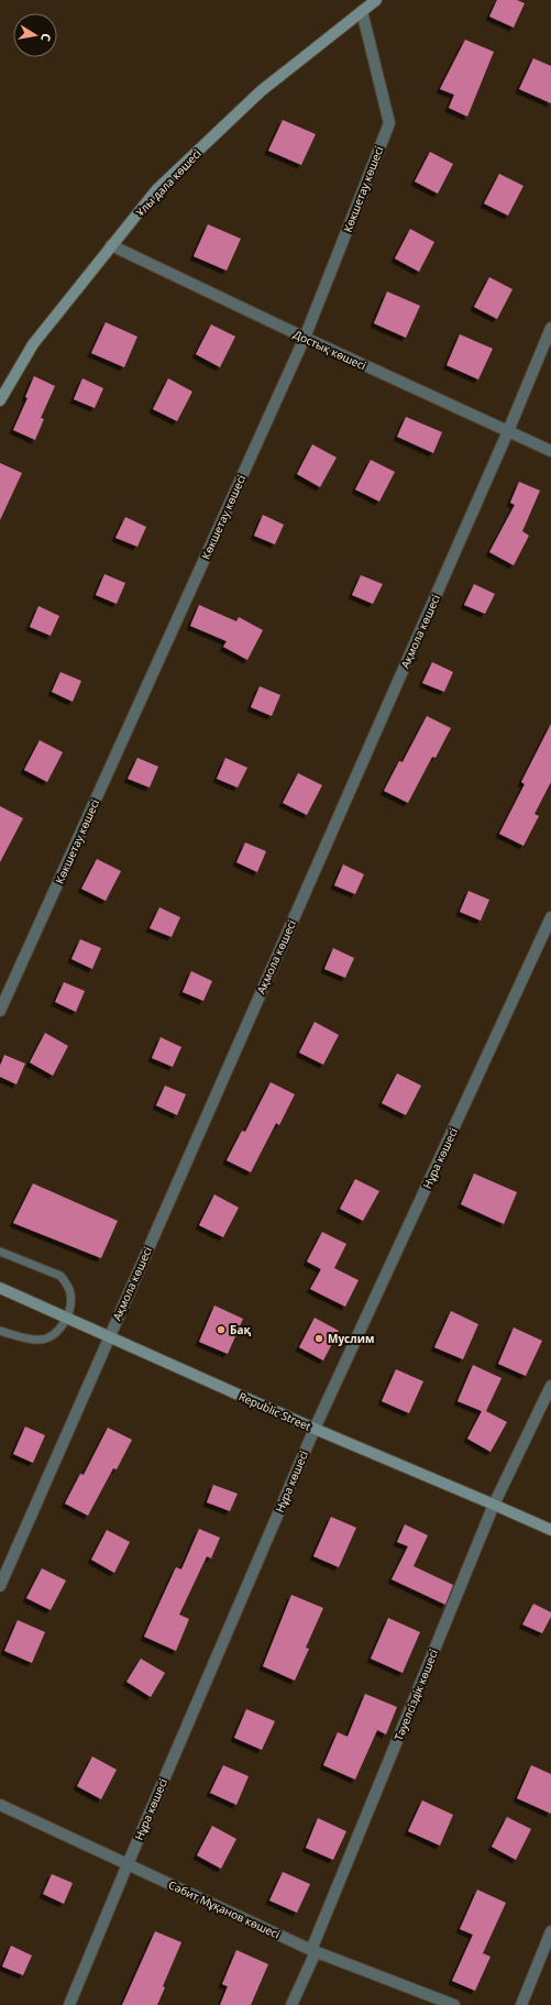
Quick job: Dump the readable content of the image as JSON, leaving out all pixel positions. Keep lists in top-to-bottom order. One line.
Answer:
{"streets":{"street":["Ұлы дала көшесі","Көкшетау көшесі","Достық көшесі","Ақмола көшесі","Нұра көшесі","Republic Street","Тәуелсіздік көшесі","Сәбит Мұқанов көшесі"]},"crossings":[["Ұлы дала көшесі","Көкшетау көшесі"],["Ұлы дала көшесі","Достық көшесі"],["Көкшетау көшесі","Достық көшесі"],["Достық көшесі","Ақмола көшесі"],["Ақмола көшесі","Republic Street"],["Нұра көшесі","Republic Street"],["Нұра көшесі","Сәбит Мұқанов көшесі"],["Republic Street","Тәуелсіздік көшесі"],["Тәуелсіздік көшесі","Сәбит Мұқанов көшесі"]],"places":["Бақ","Муслим"],"north":"right"}
